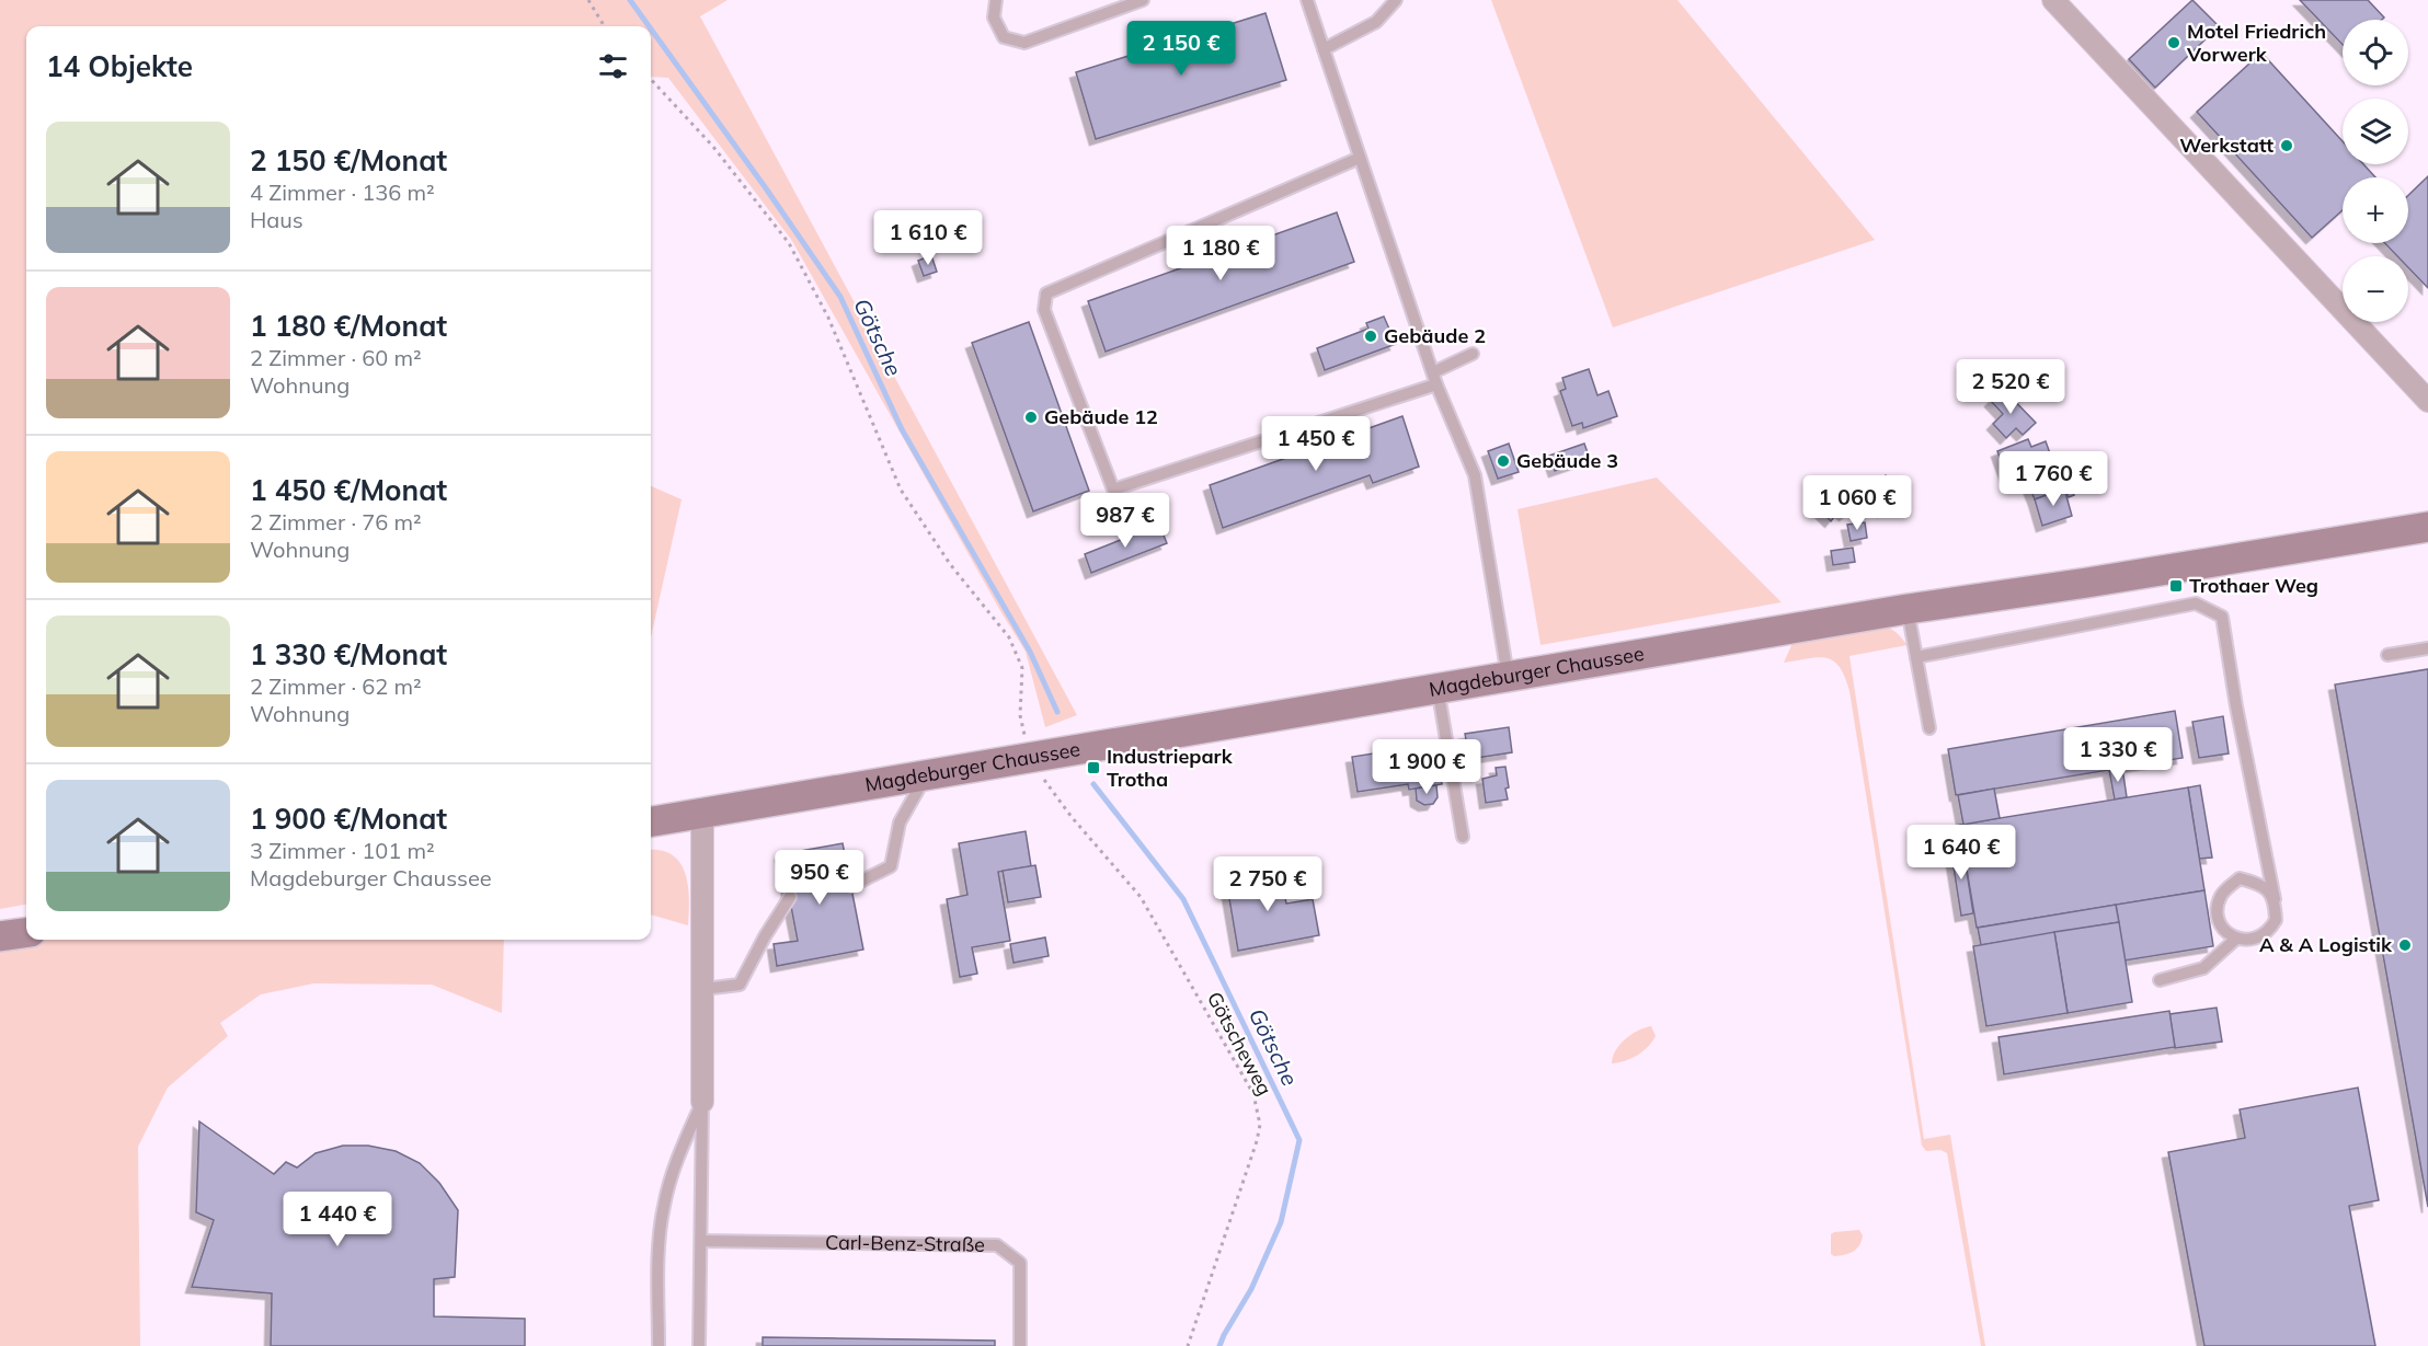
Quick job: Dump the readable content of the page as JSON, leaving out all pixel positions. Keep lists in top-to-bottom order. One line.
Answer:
{"streets":{"main road":["Magdeburger Chaussee"],"lane":["Carl-Benz-Straße"],"path":["Götscheweg"]},"crossings":[["Magdeburger Chaussee","Götscheweg"]],"water":["Götsche"],"places":{"other":["Motel Friedrich Vorwerk","Werkstatt","Gebäude 2","Gebäude 12","Gebäude 3","A & A Logistik"],"transit":["Trothaer Weg","Industriepark Trotha"]},"page":{"map_buttons":["+","−"],"price":["2 150 €","1 610 €","1 180 €","2 520 €","1 450 €","1 760 €","1 060 €","987 €","1 330 €","1 900 €","1 640 €","950 €","2 750 €","1 440 €"],"heading":"14 Objekte","list":[{"name":"2 150 €/Monat","note":"4 Zimmer · 136 m² · Haus"},{"name":"1 180 €/Monat","note":"2 Zimmer · 60 m² · Wohnung"},{"name":"1 450 €/Monat","note":"2 Zimmer · 76 m² · Wohnung"},{"name":"1 330 €/Monat","note":"2 Zimmer · 62 m² · Wohnung"},{"name":"1 900 €/Monat","note":"3 Zimmer · 101 m² · Magdeburger Chaussee"}]}}
